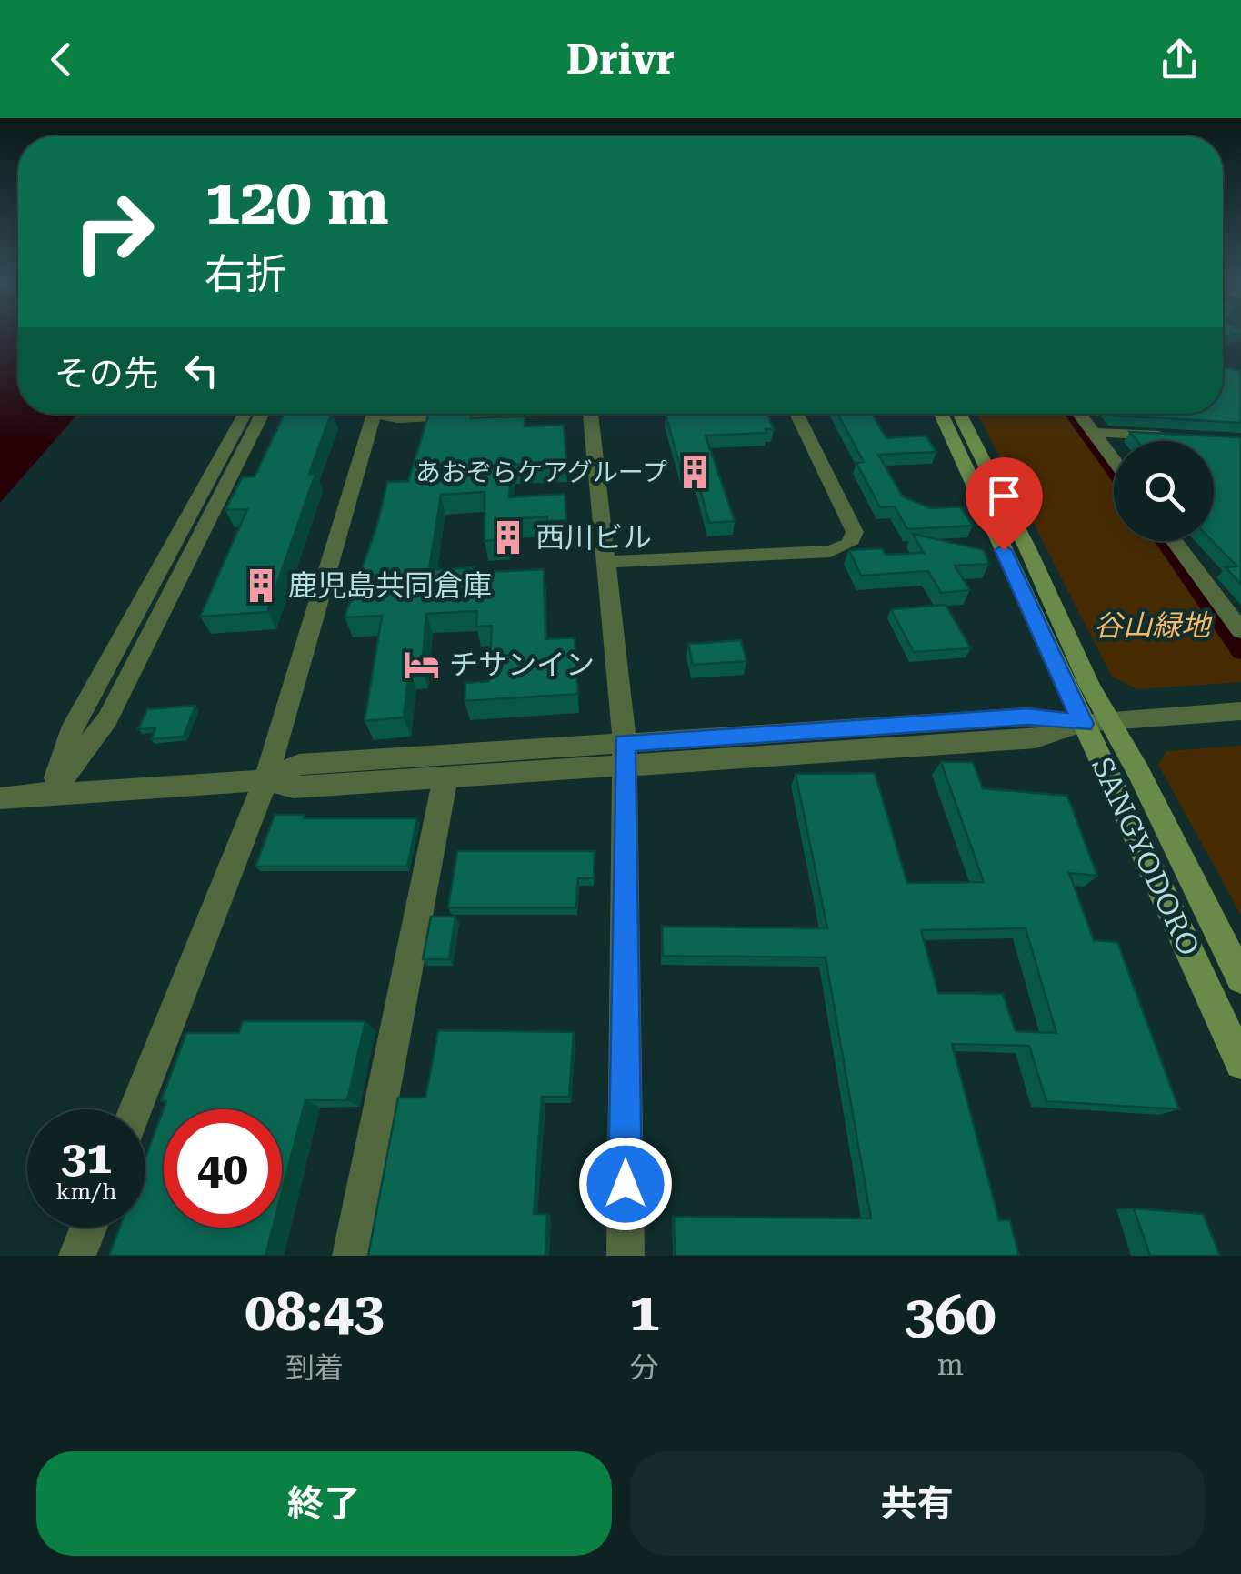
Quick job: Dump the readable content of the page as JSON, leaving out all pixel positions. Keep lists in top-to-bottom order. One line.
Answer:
{"streets":{"main road":["SANGYODORO"]},"parks":["谷山緑地"],"places":{"building":["あおぞらケアグループ","西川ビル","鹿児島共同倉庫"],"hotel":["チサンイン"]},"page":{"header":"Drivr","turn":["120 m","右折"],"then":"その先","speed":"31 km/h","limit":"40","eta":["08:43","到着","1","分","360","m"],"buttons":["終了","共有"]}}
